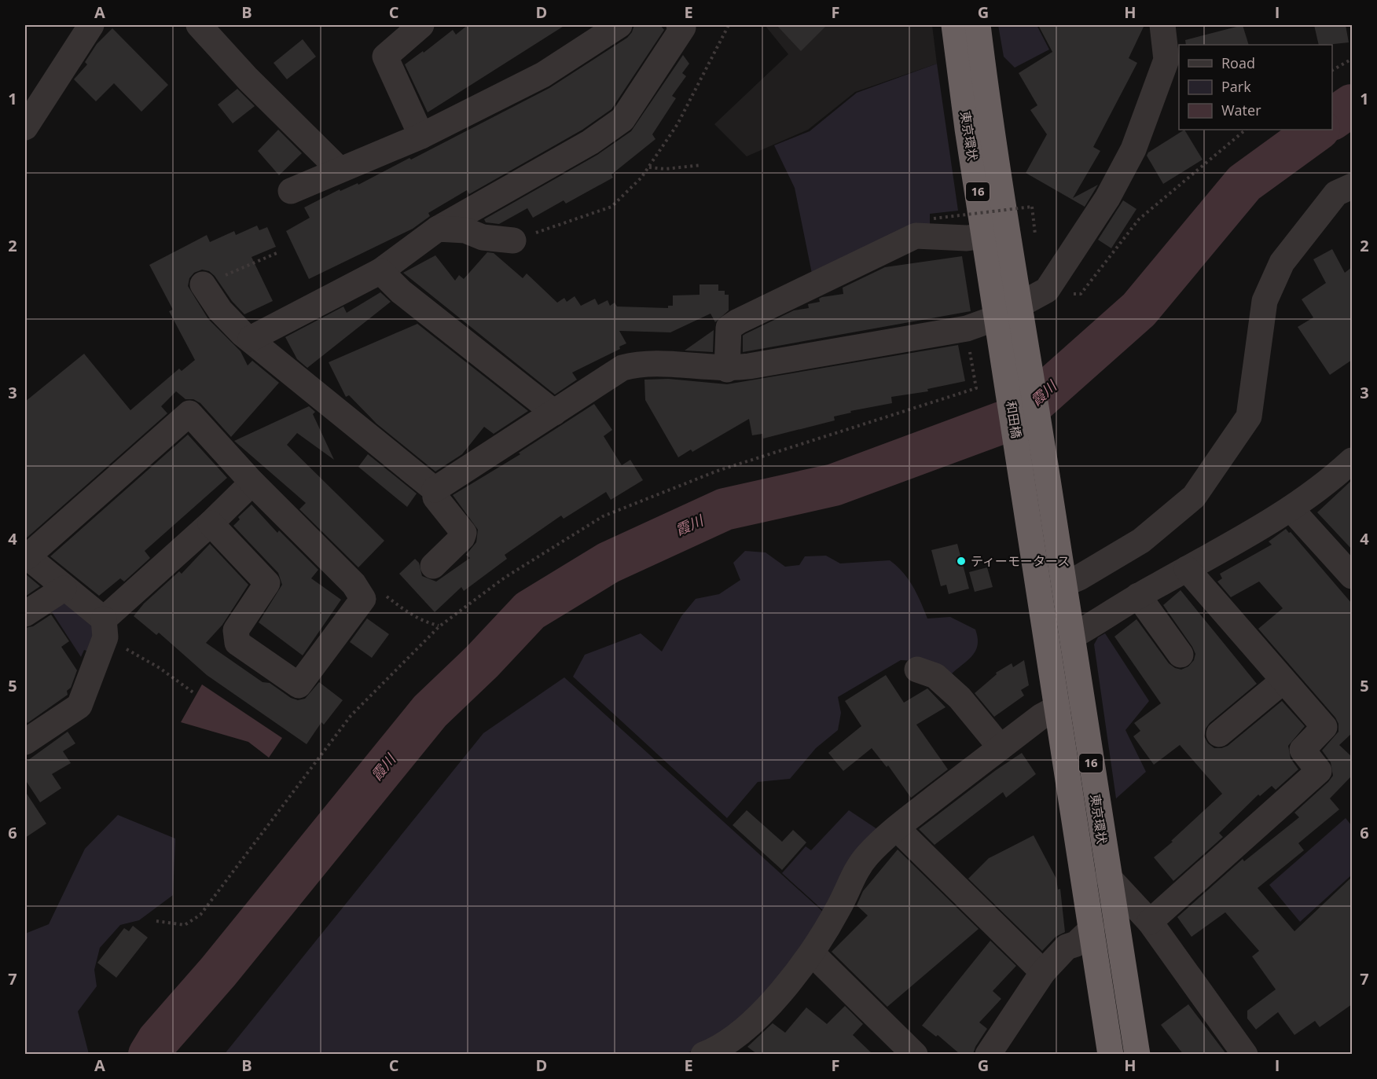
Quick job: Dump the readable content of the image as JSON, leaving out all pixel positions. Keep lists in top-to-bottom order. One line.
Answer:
{"streets":{"highway":["東京環状","16","和田橋"]},"crossings":[["東京環状","和田橋"]],"water":["霞川"],"places":["ティーモータース"],"legend":["Road","Park","Water"],"grid":{"columns":["A","B","C","D","E","F","G","H","I"],"rows":["1","2","3","4","5","6","7"]}}
